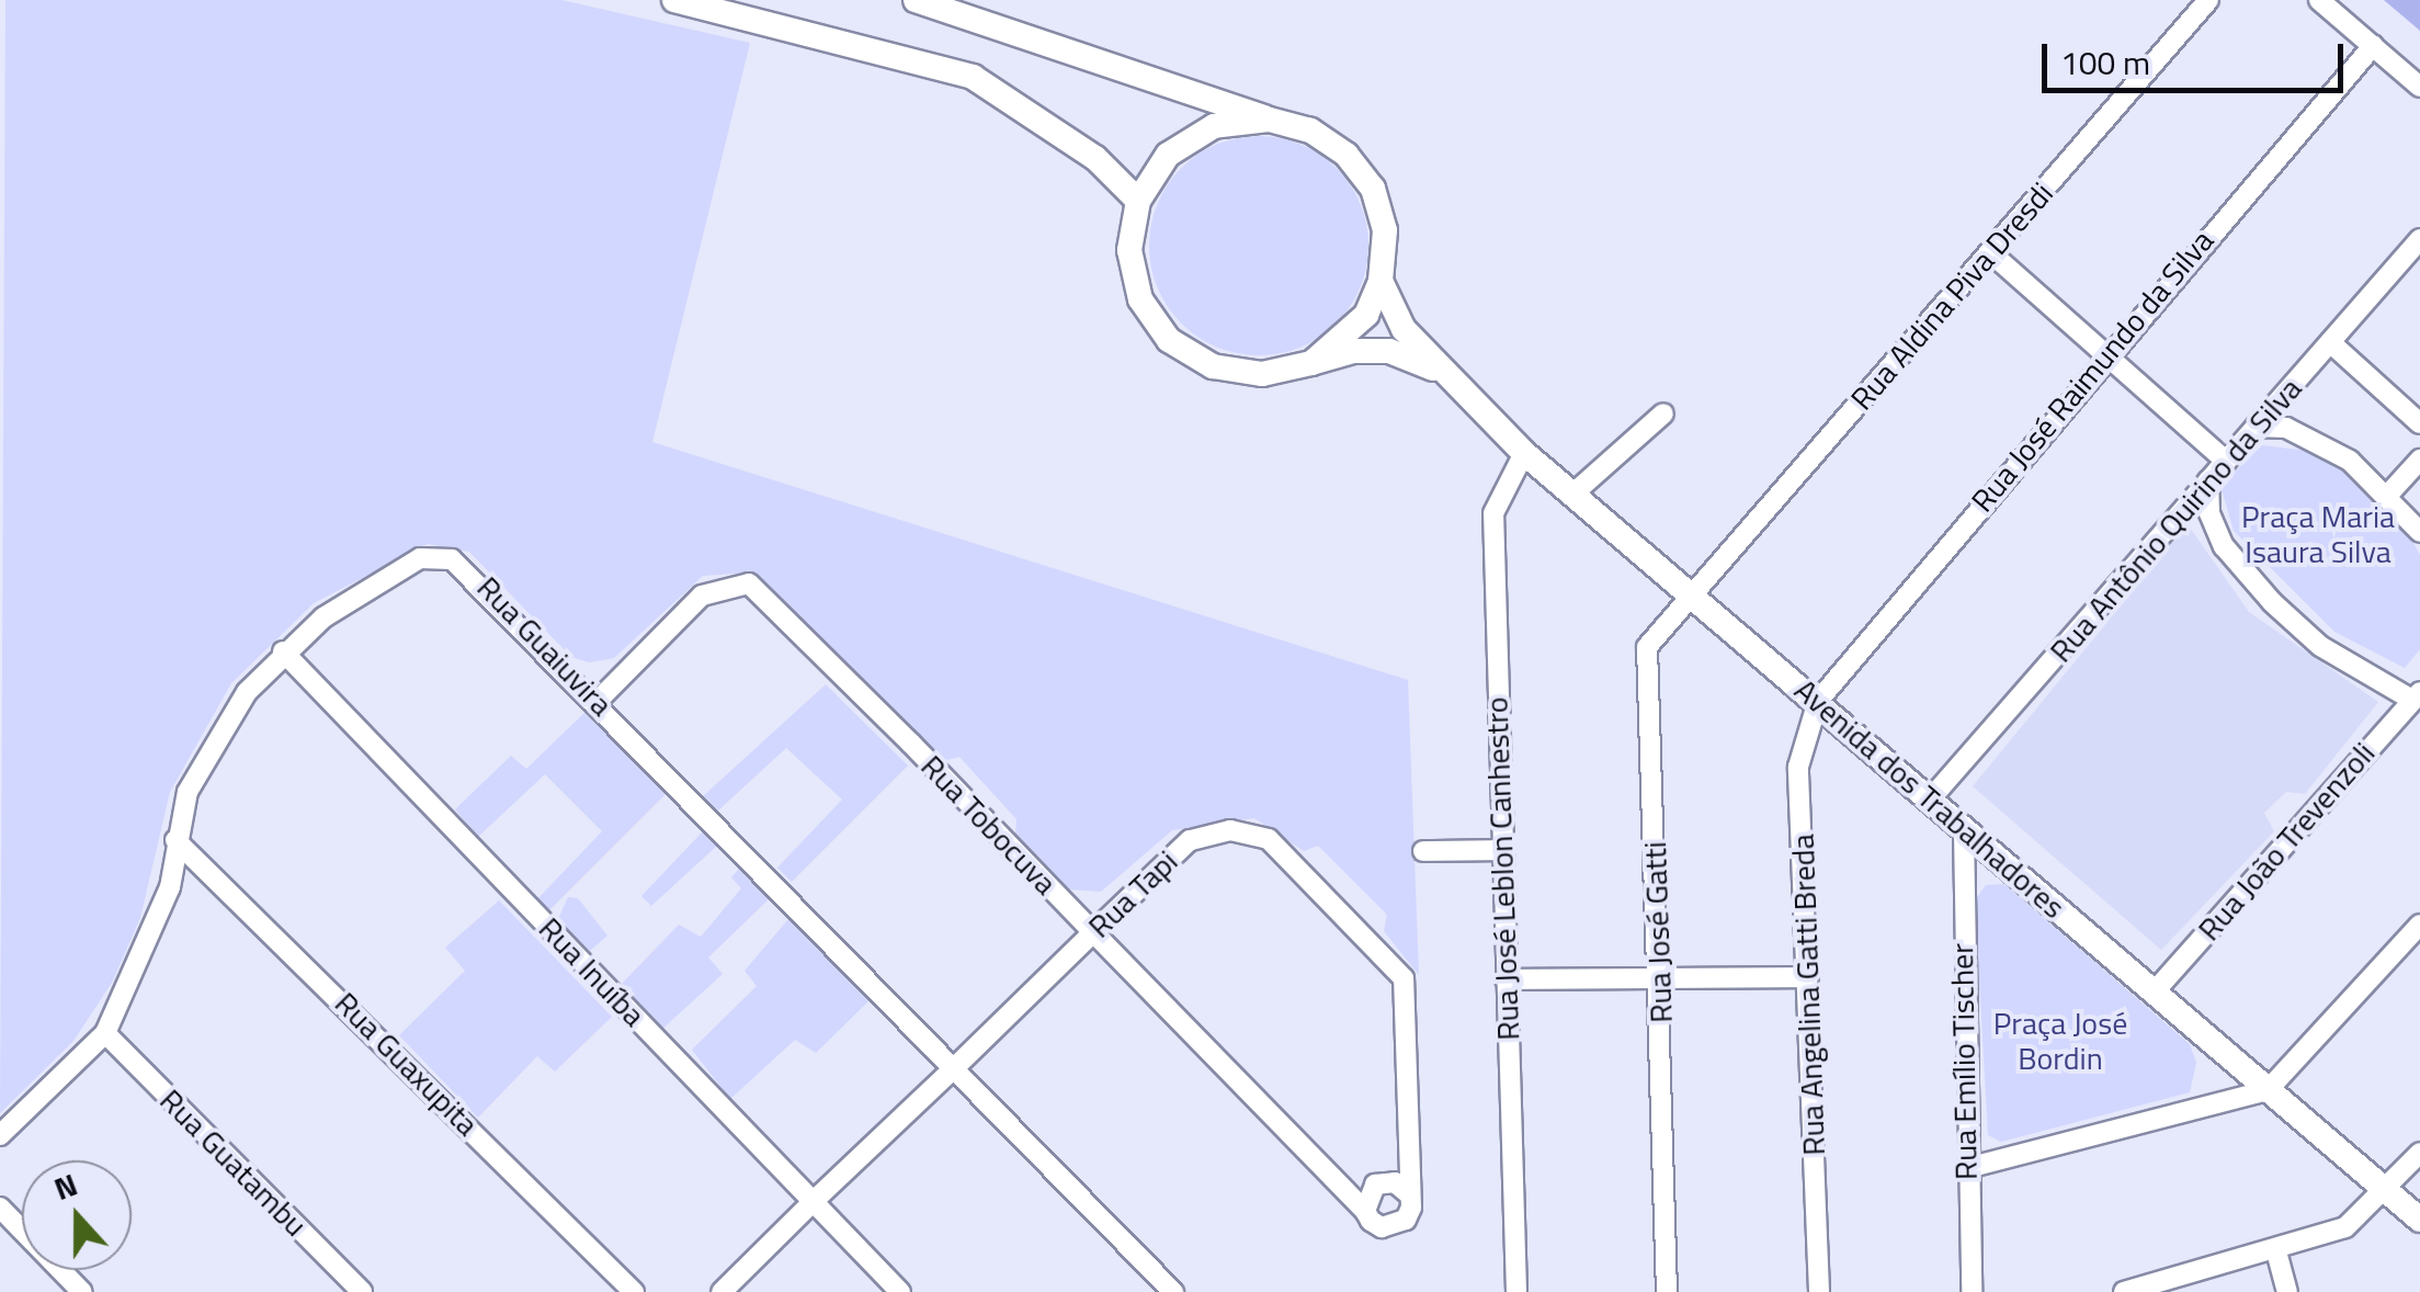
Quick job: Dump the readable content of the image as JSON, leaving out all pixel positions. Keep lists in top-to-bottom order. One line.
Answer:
{"streets":{"street":["Rua Aldina Piva Dresdi","Rua José Raimundo da Silva","Rua Antônio Quirino da Silva","Rua Guaiuvira","Avenida dos Trabalhadores","Rua Tobocuva","Rua João Trevenzoli","Rua José Leblon Canhestro","Rua Tapi","Rua José Gatti","Rua Inuíba","Rua Angelina Gatti Breda","Rua Emílio Tischer","Rua Guaxupita","Rua Guatambu"]},"crossings":[["Rua Aldina Piva Dresdi","Avenida dos Trabalhadores"],["Rua Aldina Piva Dresdi","Rua José Gatti"],["Rua José Raimundo da Silva","Avenida dos Trabalhadores"],["Rua José Raimundo da Silva","Rua Angelina Gatti Breda"],["Rua Antônio Quirino da Silva","Avenida dos Trabalhadores"],["Rua Guaiuvira","Rua Tobocuva"],["Rua Guaiuvira","Rua Tapi"],["Rua Guaiuvira","Rua Inuíba"],["Rua Guaiuvira","Rua Guaxupita"],["Rua Guaiuvira","Rua Guatambu"],["Avenida dos Trabalhadores","Rua João Trevenzoli"],["Avenida dos Trabalhadores","Rua José Leblon Canhestro"],["Avenida dos Trabalhadores","Rua José Gatti"],["Avenida dos Trabalhadores","Rua Angelina Gatti Breda"],["Avenida dos Trabalhadores","Rua Emílio Tischer"],["Rua Tobocuva","Rua Tapi"],["Rua Tapi","Rua Inuíba"]],"parks":["Praça Maria Isaura Silva","Praça José Bordin"],"scale_bar":"100 m","north":"top"}
